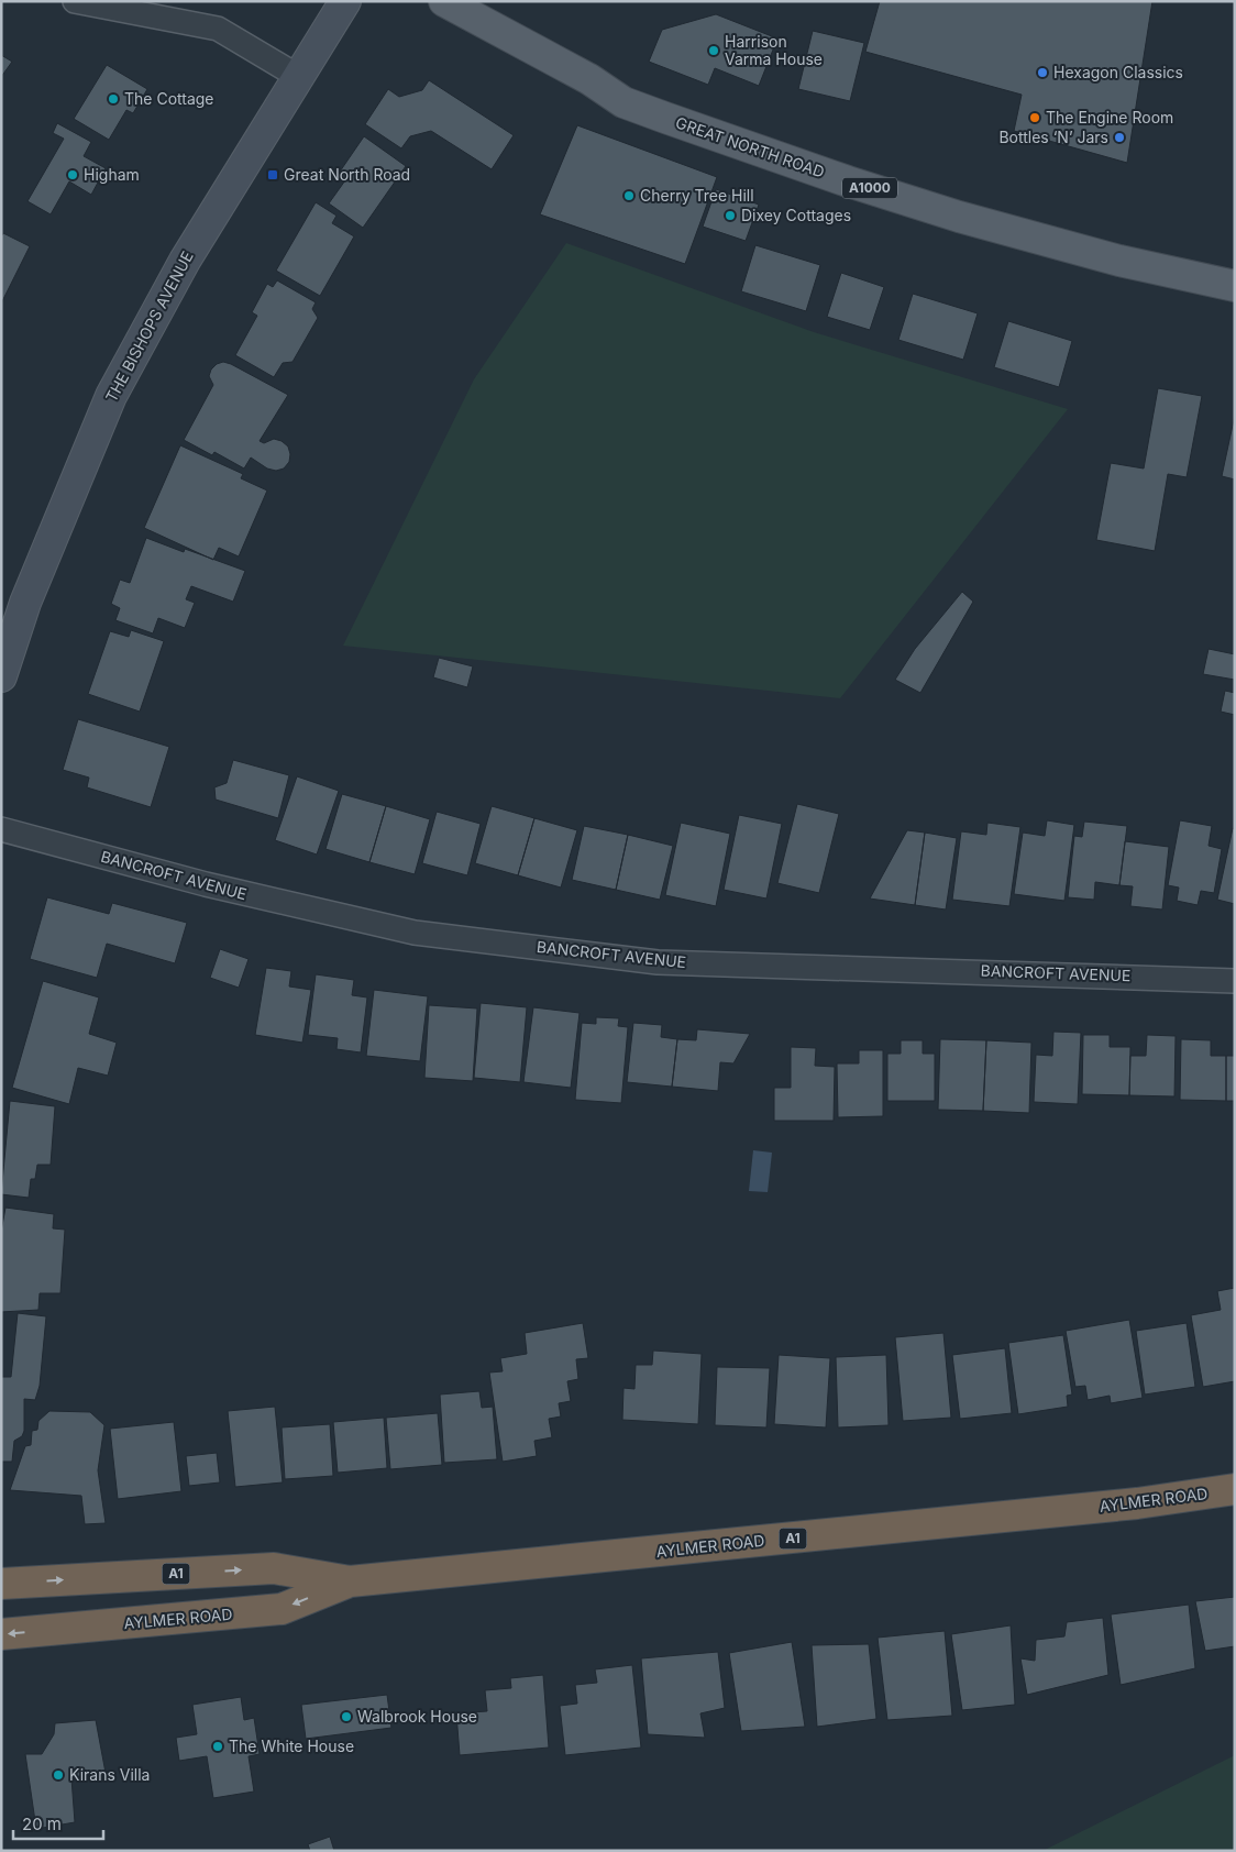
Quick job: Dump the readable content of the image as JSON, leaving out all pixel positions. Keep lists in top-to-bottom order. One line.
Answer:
{"streets":{"highway":["AYLMER ROAD","A1"],"main road":["GREAT NORTH ROAD","A1000"],"street":["THE BISHOPS AVENUE","BANCROFT AVENUE"]},"places":{"other":["Harrison Varma House","Hexagon Classics","The Cottage","The Engine Room","Bottles ‘N’ Jars","Higham","Cherry Tree Hill","Dixey Cottages","Walbrook House","The White House","Kirans Villa"],"transit":["Great North Road"]},"scale_bar":"20 m"}
